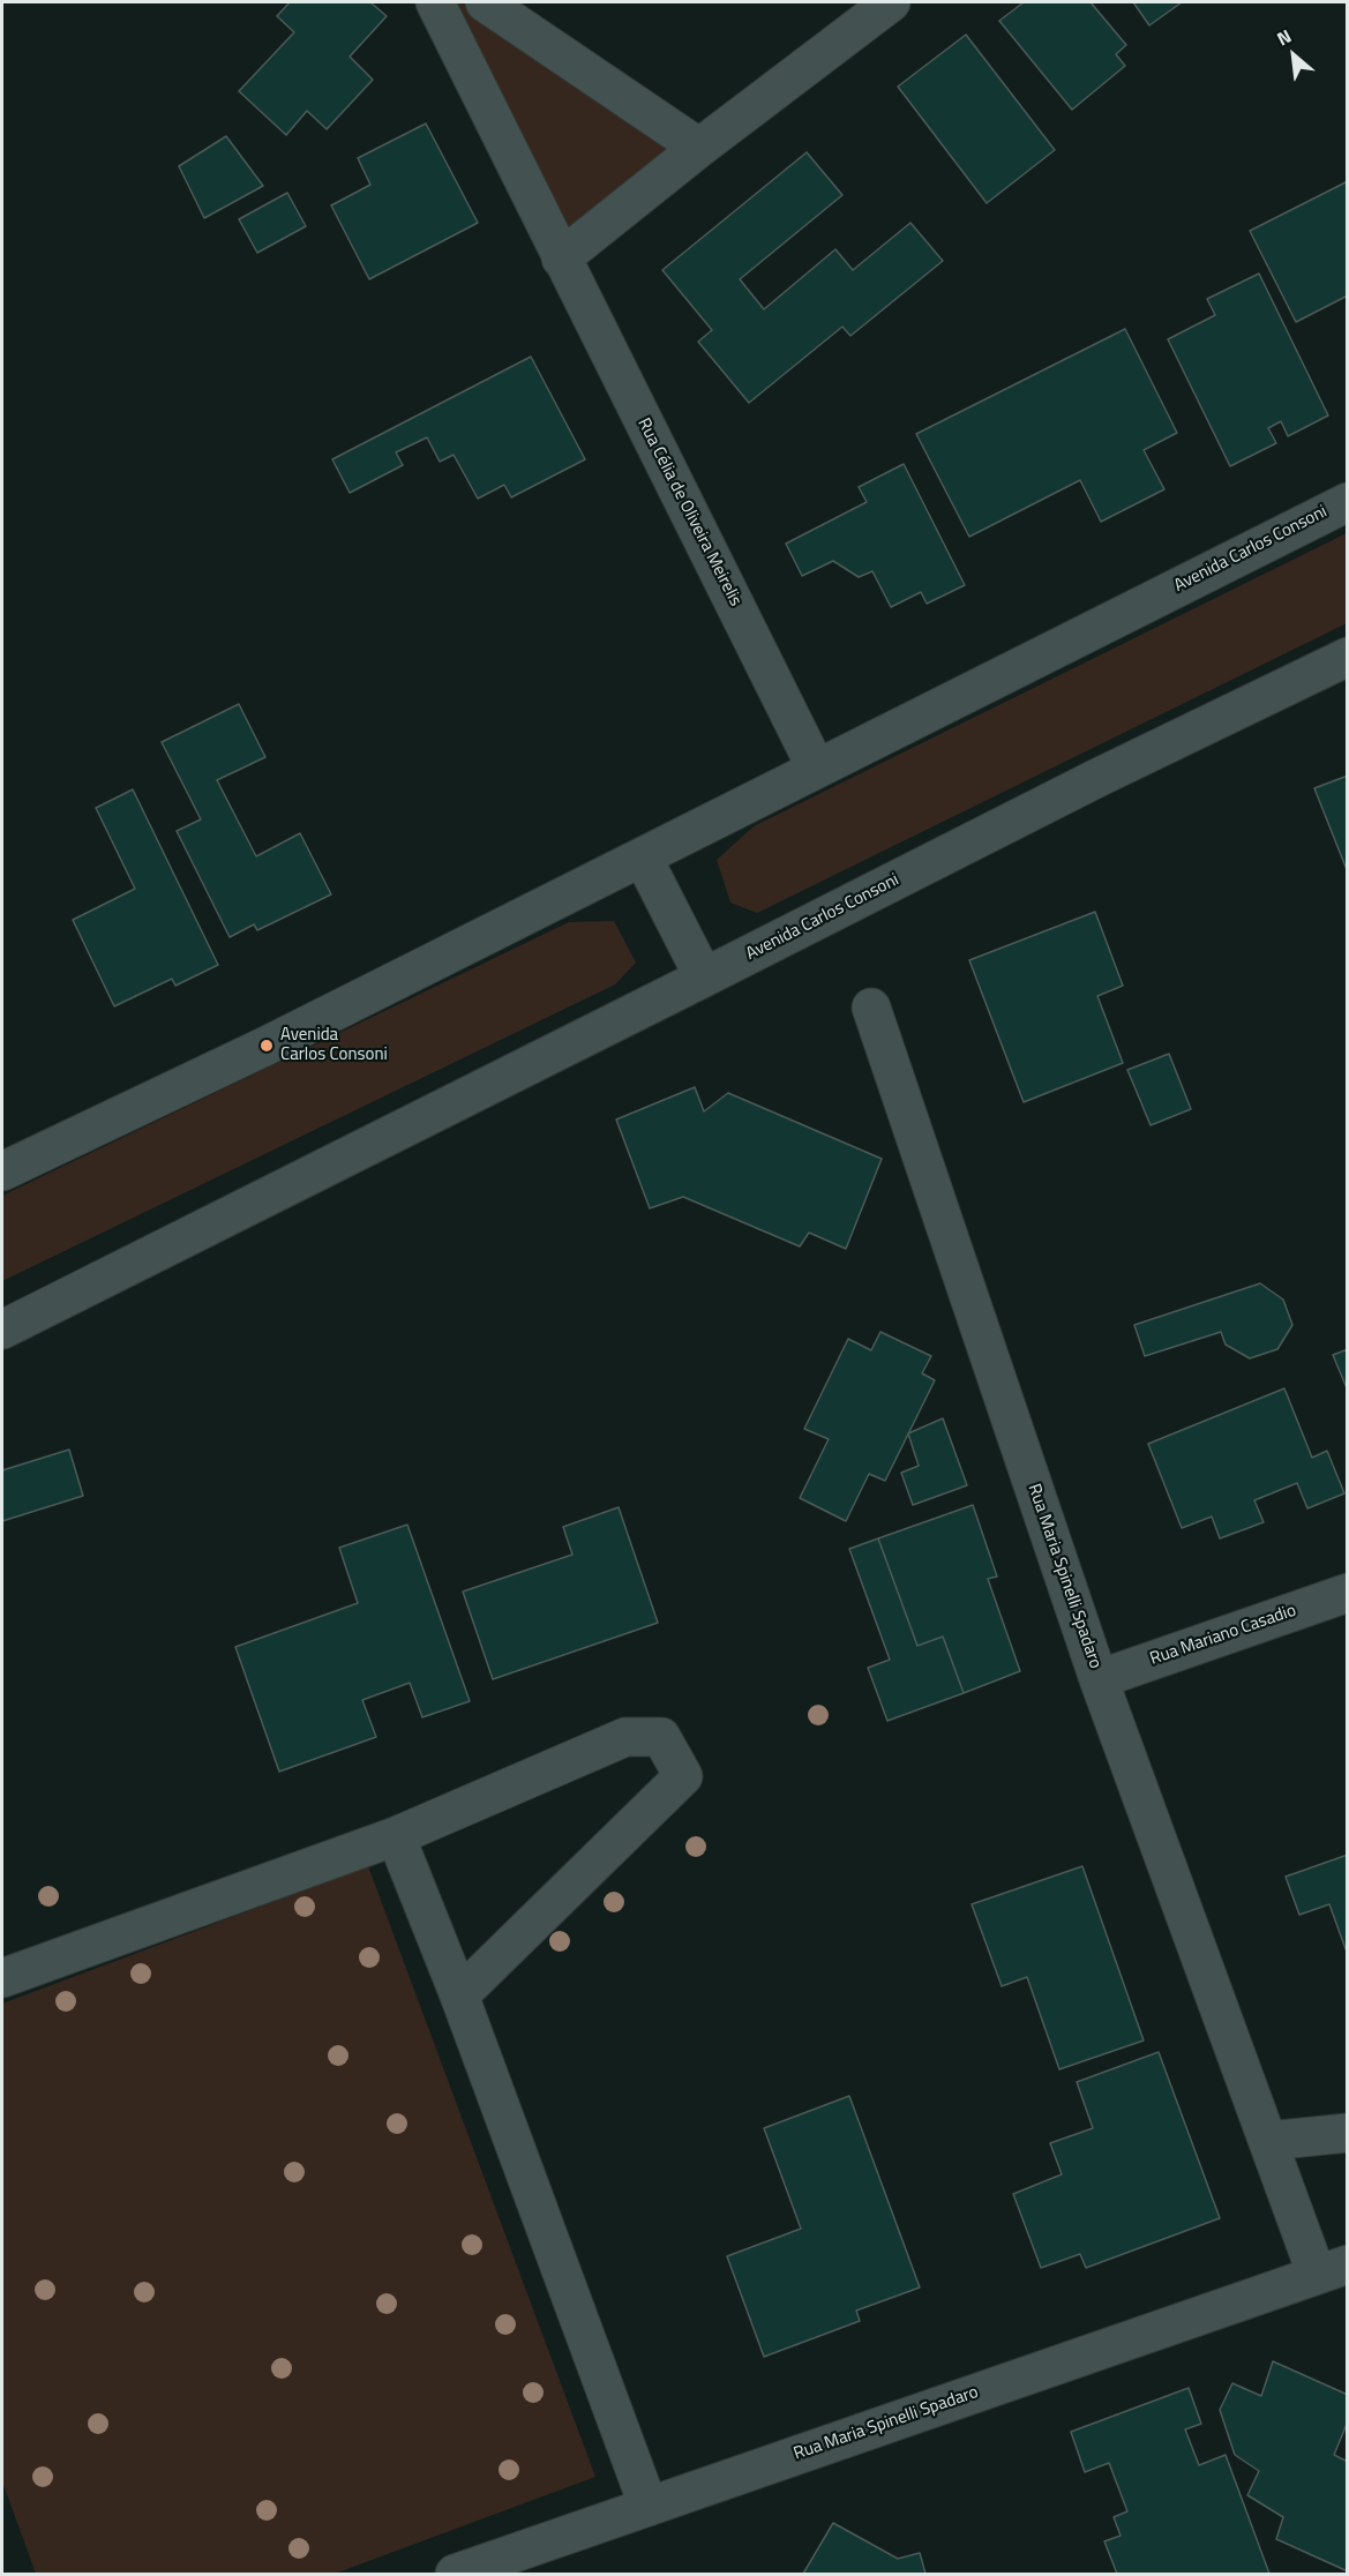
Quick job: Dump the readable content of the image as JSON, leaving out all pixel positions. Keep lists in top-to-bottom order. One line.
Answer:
{"streets":{"street":["Rua Célia de Oliveira Meirelis","Avenida Carlos Consoni","Rua Maria Spinelli Spadaro","Rua Mariano Casadio"]},"crossings":[["Rua Célia de Oliveira Meirelis","Avenida Carlos Consoni"],["Rua Maria Spinelli Spadaro","Rua Mariano Casadio"]],"places":["Avenida Carlos Consoni"],"north":"top left"}
